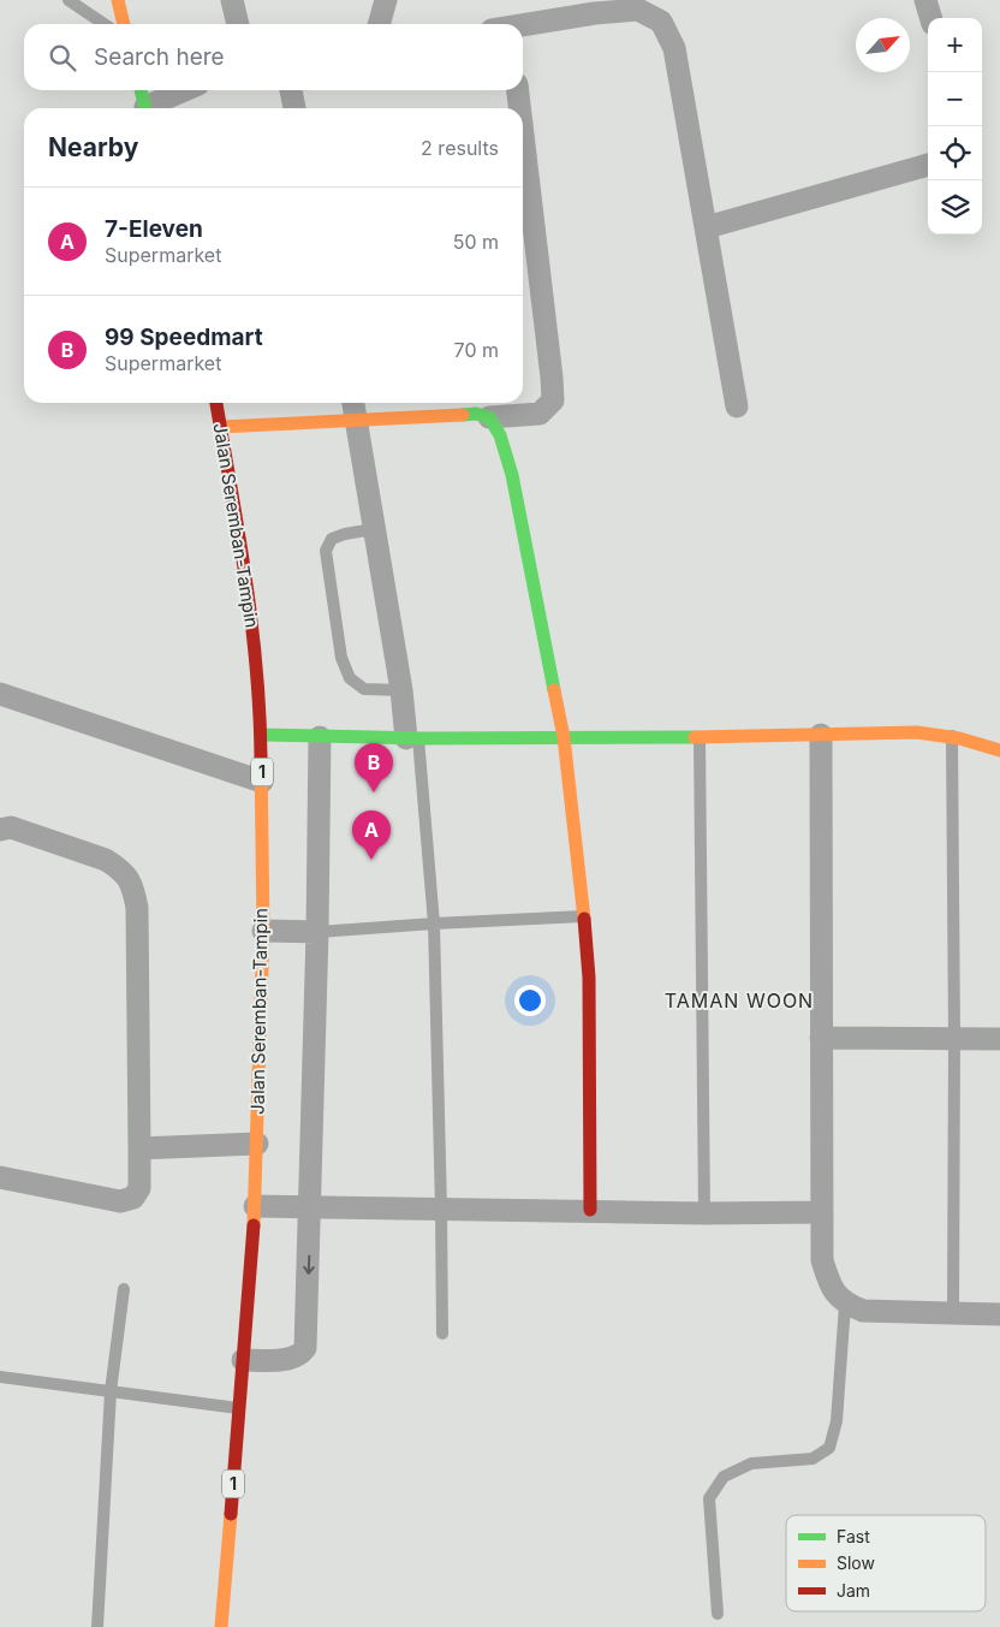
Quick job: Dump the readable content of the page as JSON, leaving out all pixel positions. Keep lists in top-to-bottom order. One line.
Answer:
{"streets":{"main road":["Jalan Seremban-Tampin","1"]},"districts":["TAMAN WOON"],"legend":["Fast","Slow","Jam"],"north":"top right","page":{"map_buttons":["+","−"],"search":"Search here","heading":["Nearby","2 results"],"list":[{"mark":"A","name":"7-Eleven","note":"Supermarket","value":"50 m"},{"mark":"B","name":"99 Speedmart","note":"Supermarket","value":"70 m"}],"pins":["B","A"]}}
